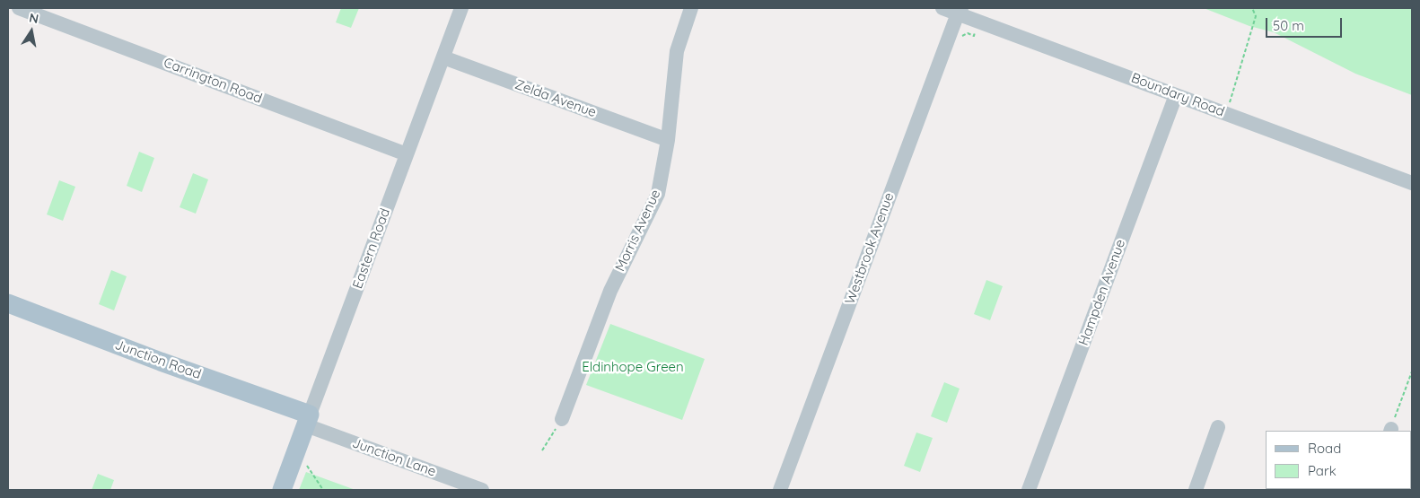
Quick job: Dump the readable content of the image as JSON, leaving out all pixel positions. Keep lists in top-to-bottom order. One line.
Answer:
{"streets":{"main road":["Eastern Road","Junction Road"],"street":["Carrington Road","Boundary Road","Zelda Avenue","Morris Avenue","Westbrook Avenue","Hampden Avenue","Junction Lane"]},"crossings":[["Carrington Road","Eastern Road"],["Boundary Road","Westbrook Avenue"],["Boundary Road","Hampden Avenue"],["Zelda Avenue","Morris Avenue"],["Zelda Avenue","Eastern Road"],["Eastern Road","Junction Road"],["Eastern Road","Junction Lane"],["Junction Road","Junction Lane"]],"parks":["Eldinhope Green"],"legend":["Road","Park"],"scale_bar":"50 m","north":"top"}
